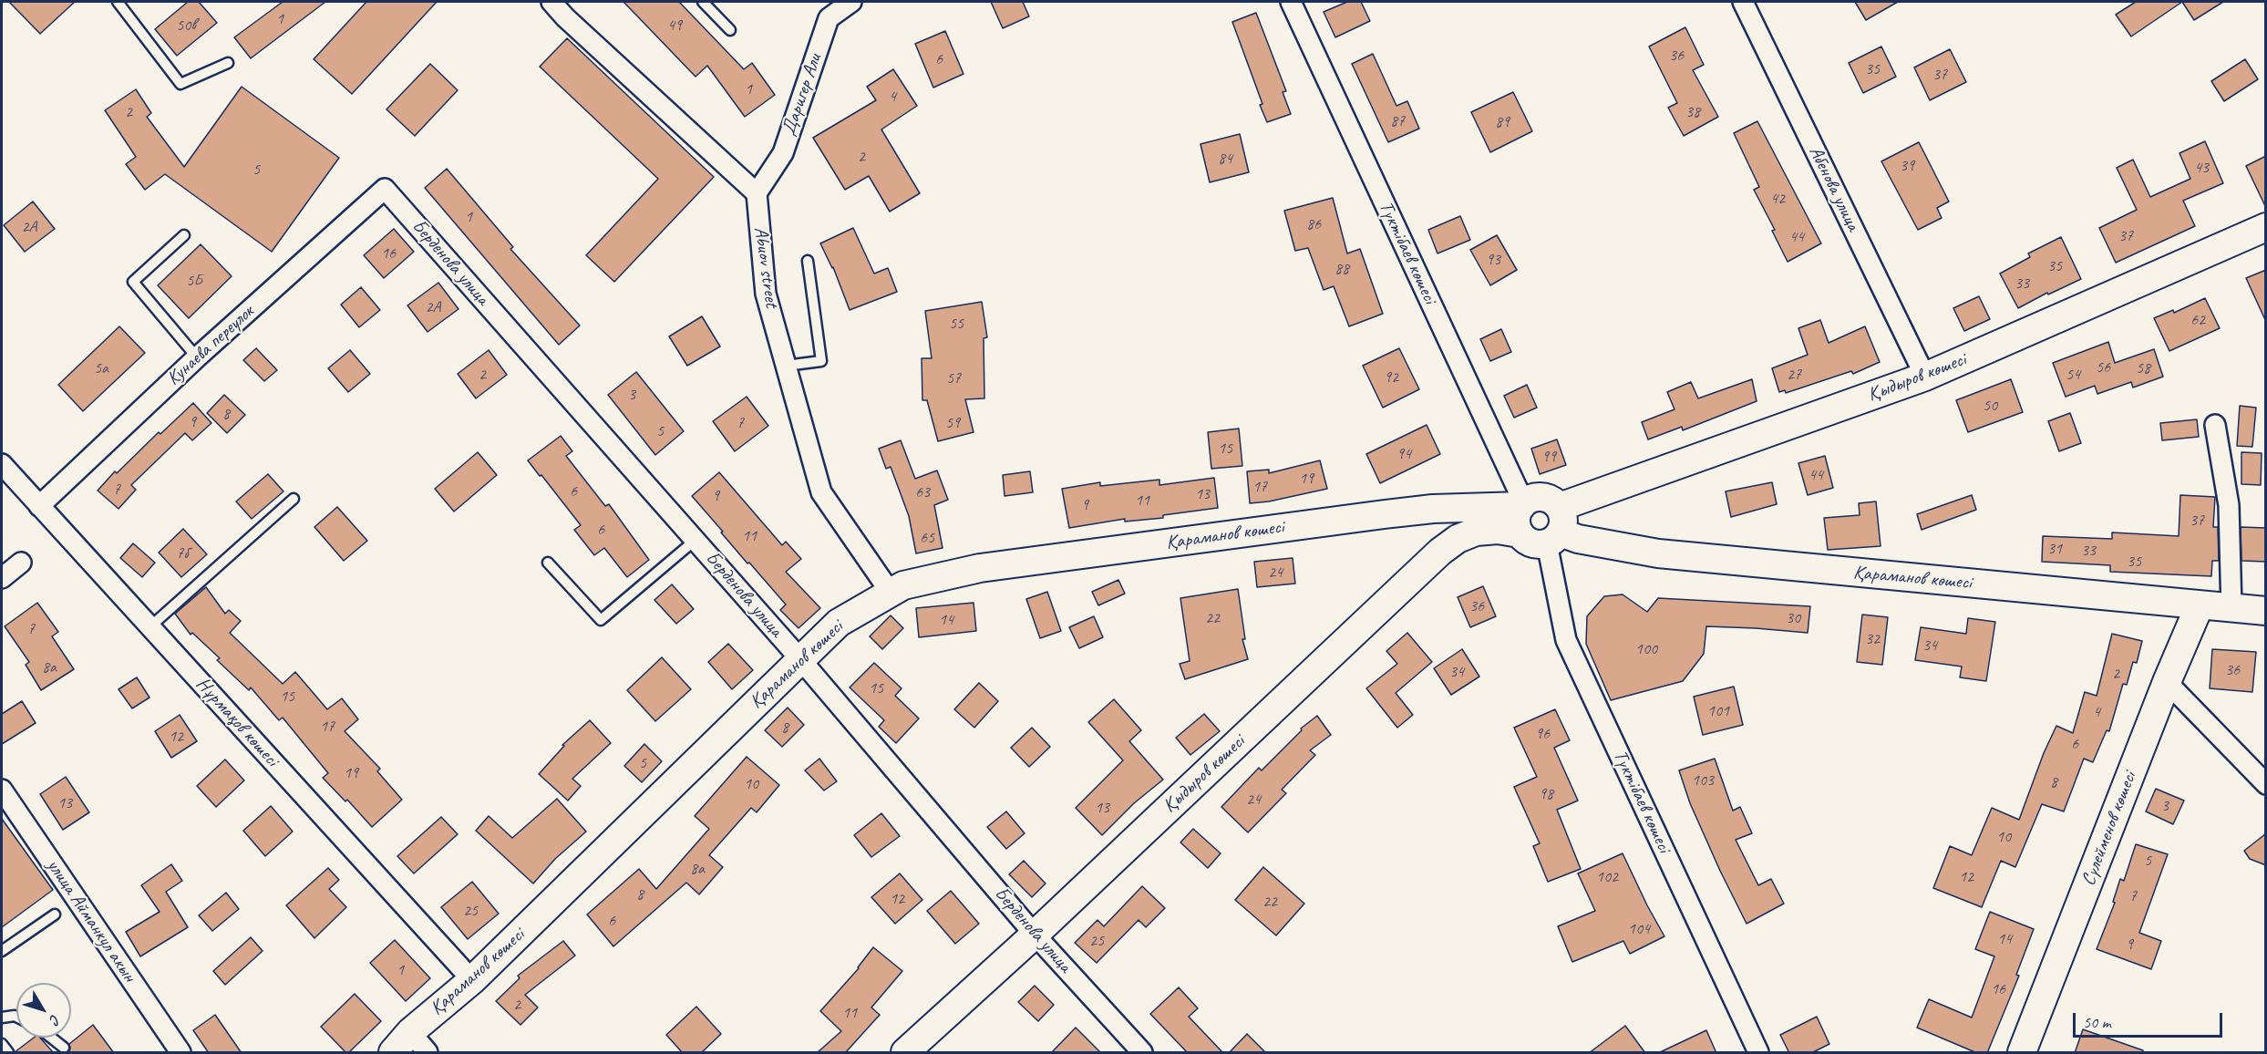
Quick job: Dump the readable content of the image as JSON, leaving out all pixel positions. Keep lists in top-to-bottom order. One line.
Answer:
{"streets":{"street":["Даригер Али","Абенова улица","Түктібаев көшесі","Берденова улица","Abuov street","Кунаева переулок","Қыдыров көшесі","Қараманов көшесі","Нұрмақов көшесі","Сүлейменов көшесі","улица Айманкул акын"]},"crossings":[["Даригер Али","Abuov street"],["Абенова улица","Қыдыров көшесі"],["Түктібаев көшесі","Қыдыров көшесі"],["Түктібаев көшесі","Қараманов көшесі"],["Берденова улица","Кунаева переулок"],["Берденова улица","Қыдыров көшесі"],["Берденова улица","Қараманов көшесі"],["Abuov street","Қараманов көшесі"],["Кунаева переулок","Нұрмақов көшесі"],["Қыдыров көшесі","Қараманов көшесі"],["Қараманов көшесі","Нұрмақов көшесі"],["Қараманов көшесі","Сүлейменов көшесі"]],"house_numbers":["1","50в","49","36","6","35","37","1","4","2","38","87","89","2","84","39","43","5","42","1","86","2А","37","44","16","93","35","88","5Б","33","2А","62","55","56","5а","58","2","27","54","92","57","3","50","8","9","7","59","5","15","94","99","44","19","17","7","6","63","13","9","11","9","37","6","11","65","31","33","7б","35","24","36","22","30","14","7","32","34","100","8а","36","34","2","15","15","101","4","17","8","96","12","6","5","19","103","8","10","98","24","13","3","13","10","5","8а","102","12","8","7","12","22","25","6","104","14","25","9","1","16","2","11"],"scale_bar":"50 m","north":"bottom right"}
